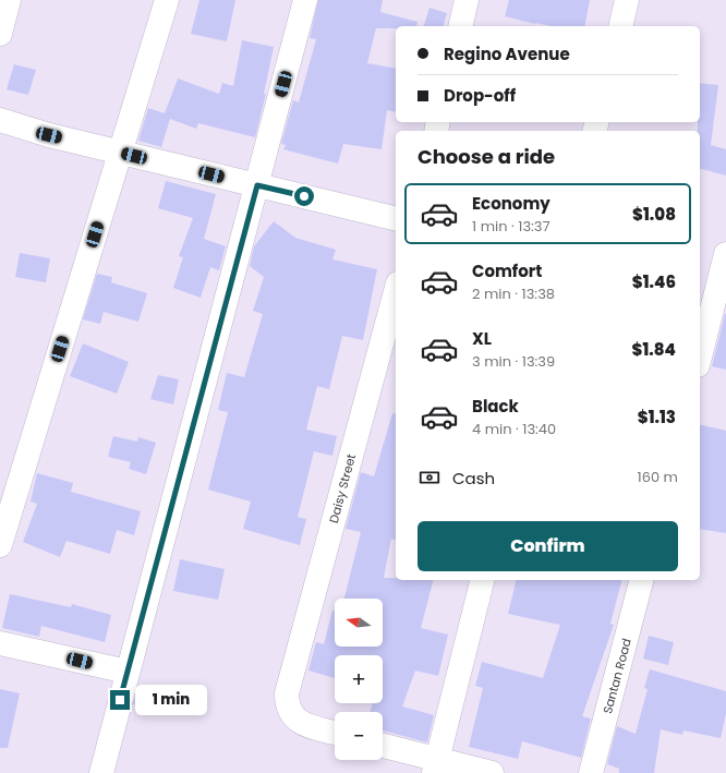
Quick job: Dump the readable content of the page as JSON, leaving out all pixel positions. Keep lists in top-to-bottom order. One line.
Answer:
{"streets":{"street":["Daisy Street","Santan Road"]},"north":"left","page":{"banner":["Regino Avenue","Drop-off"],"heading":"Choose a ride","list":[{"name":"Economy","note":"1 min · 13:37","value":"$1.08"},{"name":"Comfort","note":"2 min · 13:38","value":"$1.46"},{"name":"XL","note":"3 min · 13:39","value":"$1.84"},{"name":"Black","note":"4 min · 13:40","value":"$1.13"}],"pay":["Cash","160 m"],"buttons":"Confirm","map_buttons":["+","−"],"bubble":"1 min"}}
